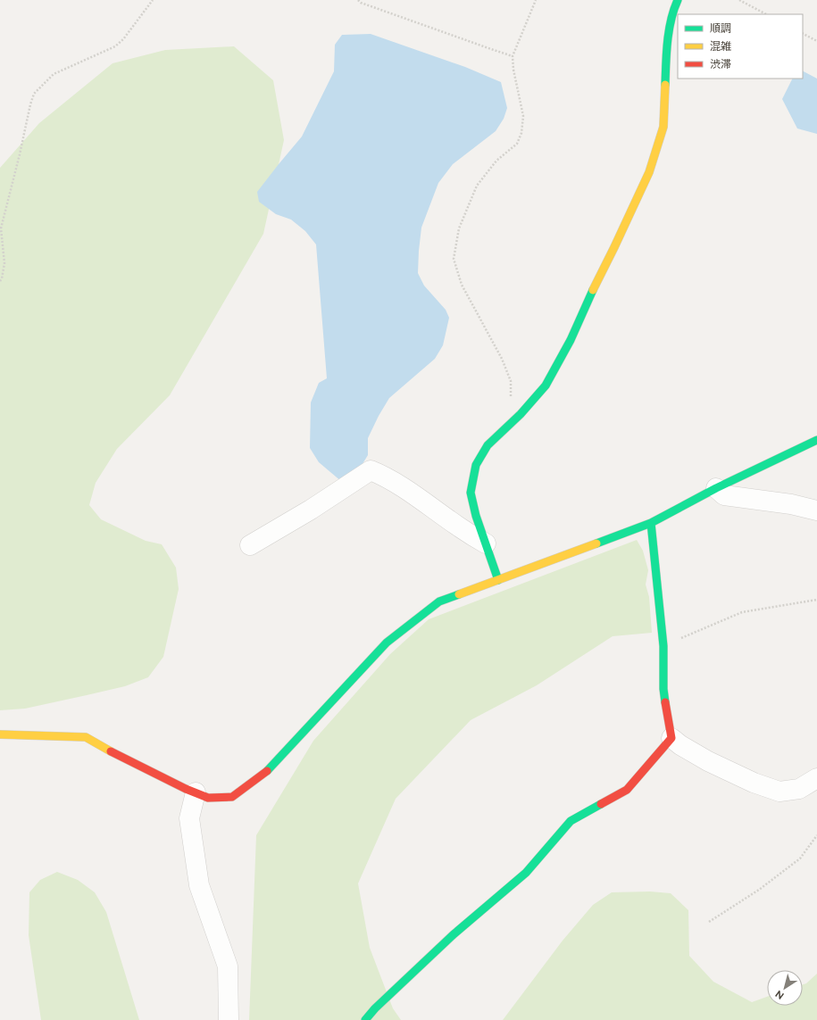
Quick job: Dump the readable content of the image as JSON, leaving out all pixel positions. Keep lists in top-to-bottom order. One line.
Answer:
{"legend":["順調","混雑","渋滞"],"north":"bottom left"}
